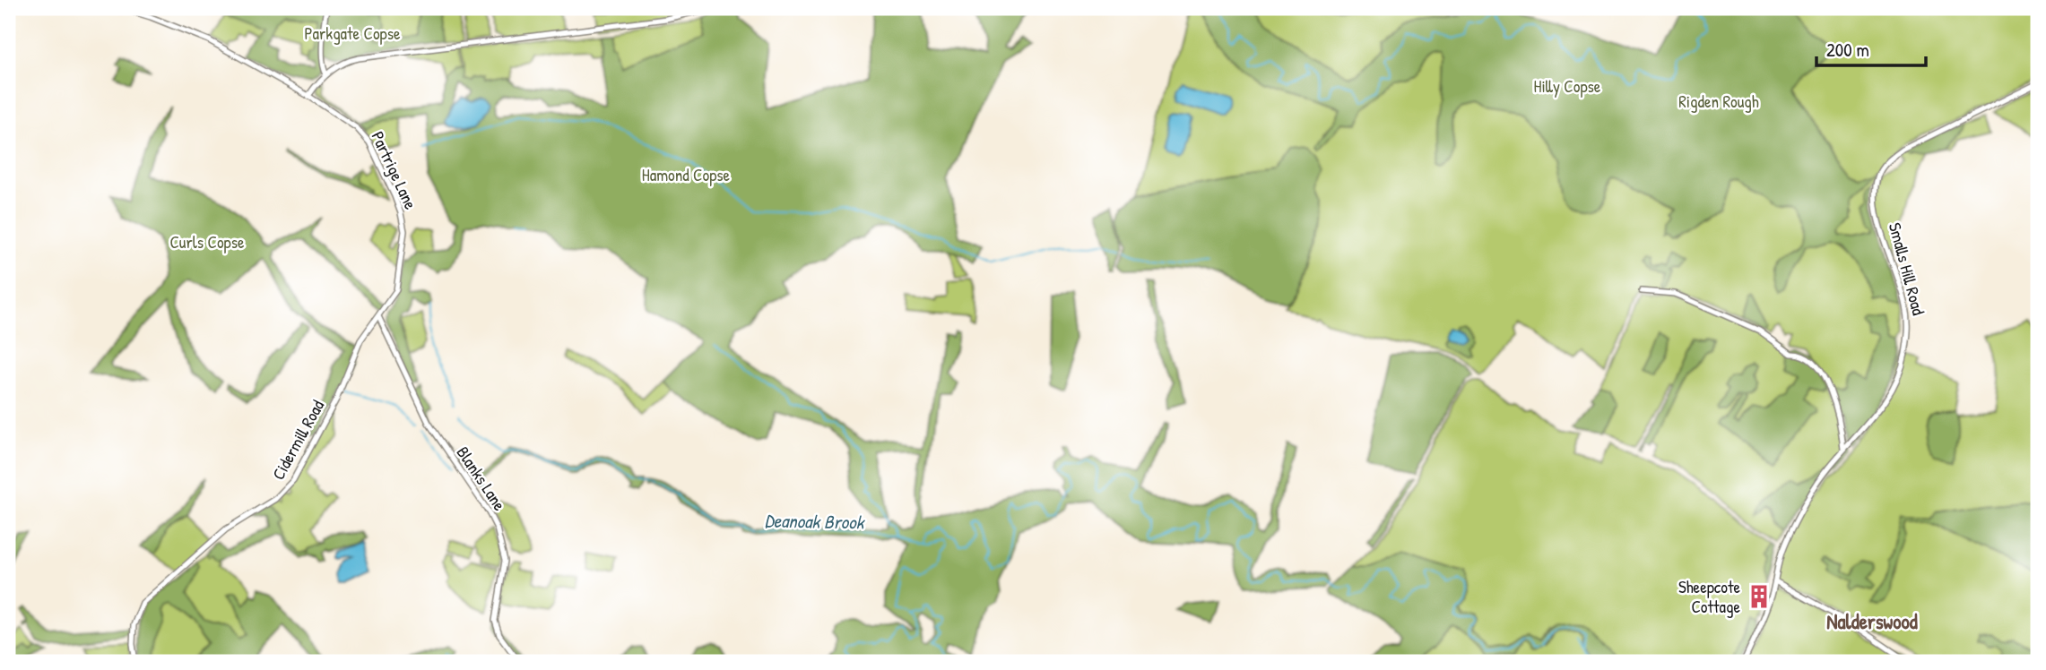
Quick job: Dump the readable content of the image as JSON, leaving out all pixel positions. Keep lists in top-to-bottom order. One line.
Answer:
{"streets":{"street":["Partrige Lane","Smalls Hill Road","Cidermill Road","Blanks Lane"]},"crossings":[["Partrige Lane","Cidermill Road"],["Partrige Lane","Blanks Lane"],["Cidermill Road","Blanks Lane"]],"districts":["Nalderswood"],"water":["Deanoak Brook"],"parks":["Parkgate Copse","Hilly Copse","Rigden Rough","Hamond Copse","Curls Copse"],"places":{"building":["Sheepcote Cottage"]},"scale_bar":"200 m"}
